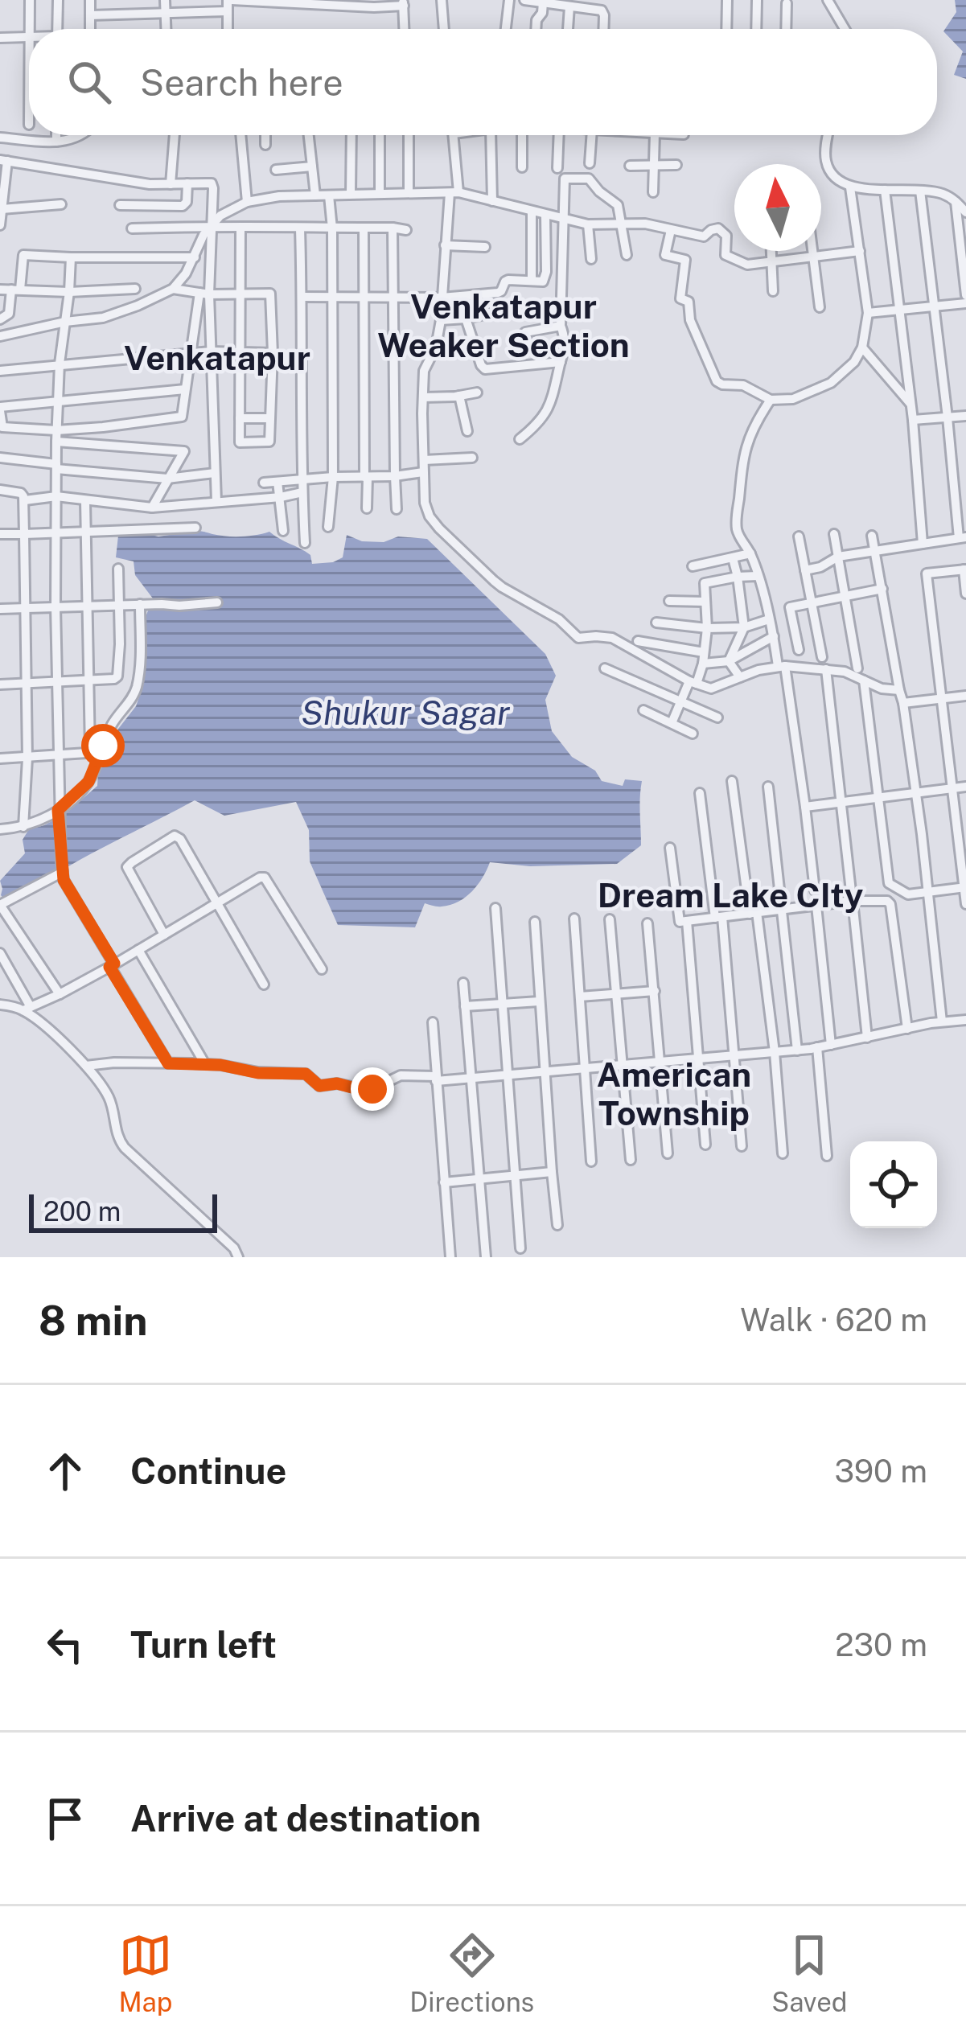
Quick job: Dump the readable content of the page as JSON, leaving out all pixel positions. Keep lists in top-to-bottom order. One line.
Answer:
{"districts":["Venkatapur Weaker Section","Venkatapur","Dream Lake CIty","American Township"],"water":["Shukur Sagar"],"scale_bar":"200 m","north":"top","page":{"search":"Search here","scale":"200 m","heading":["8 min","Walk · 620 m"],"list":[["Continue","390 m"],["Turn left","230 m"],"Arrive at destination"],"nav":["Map","Directions","Saved"]}}
